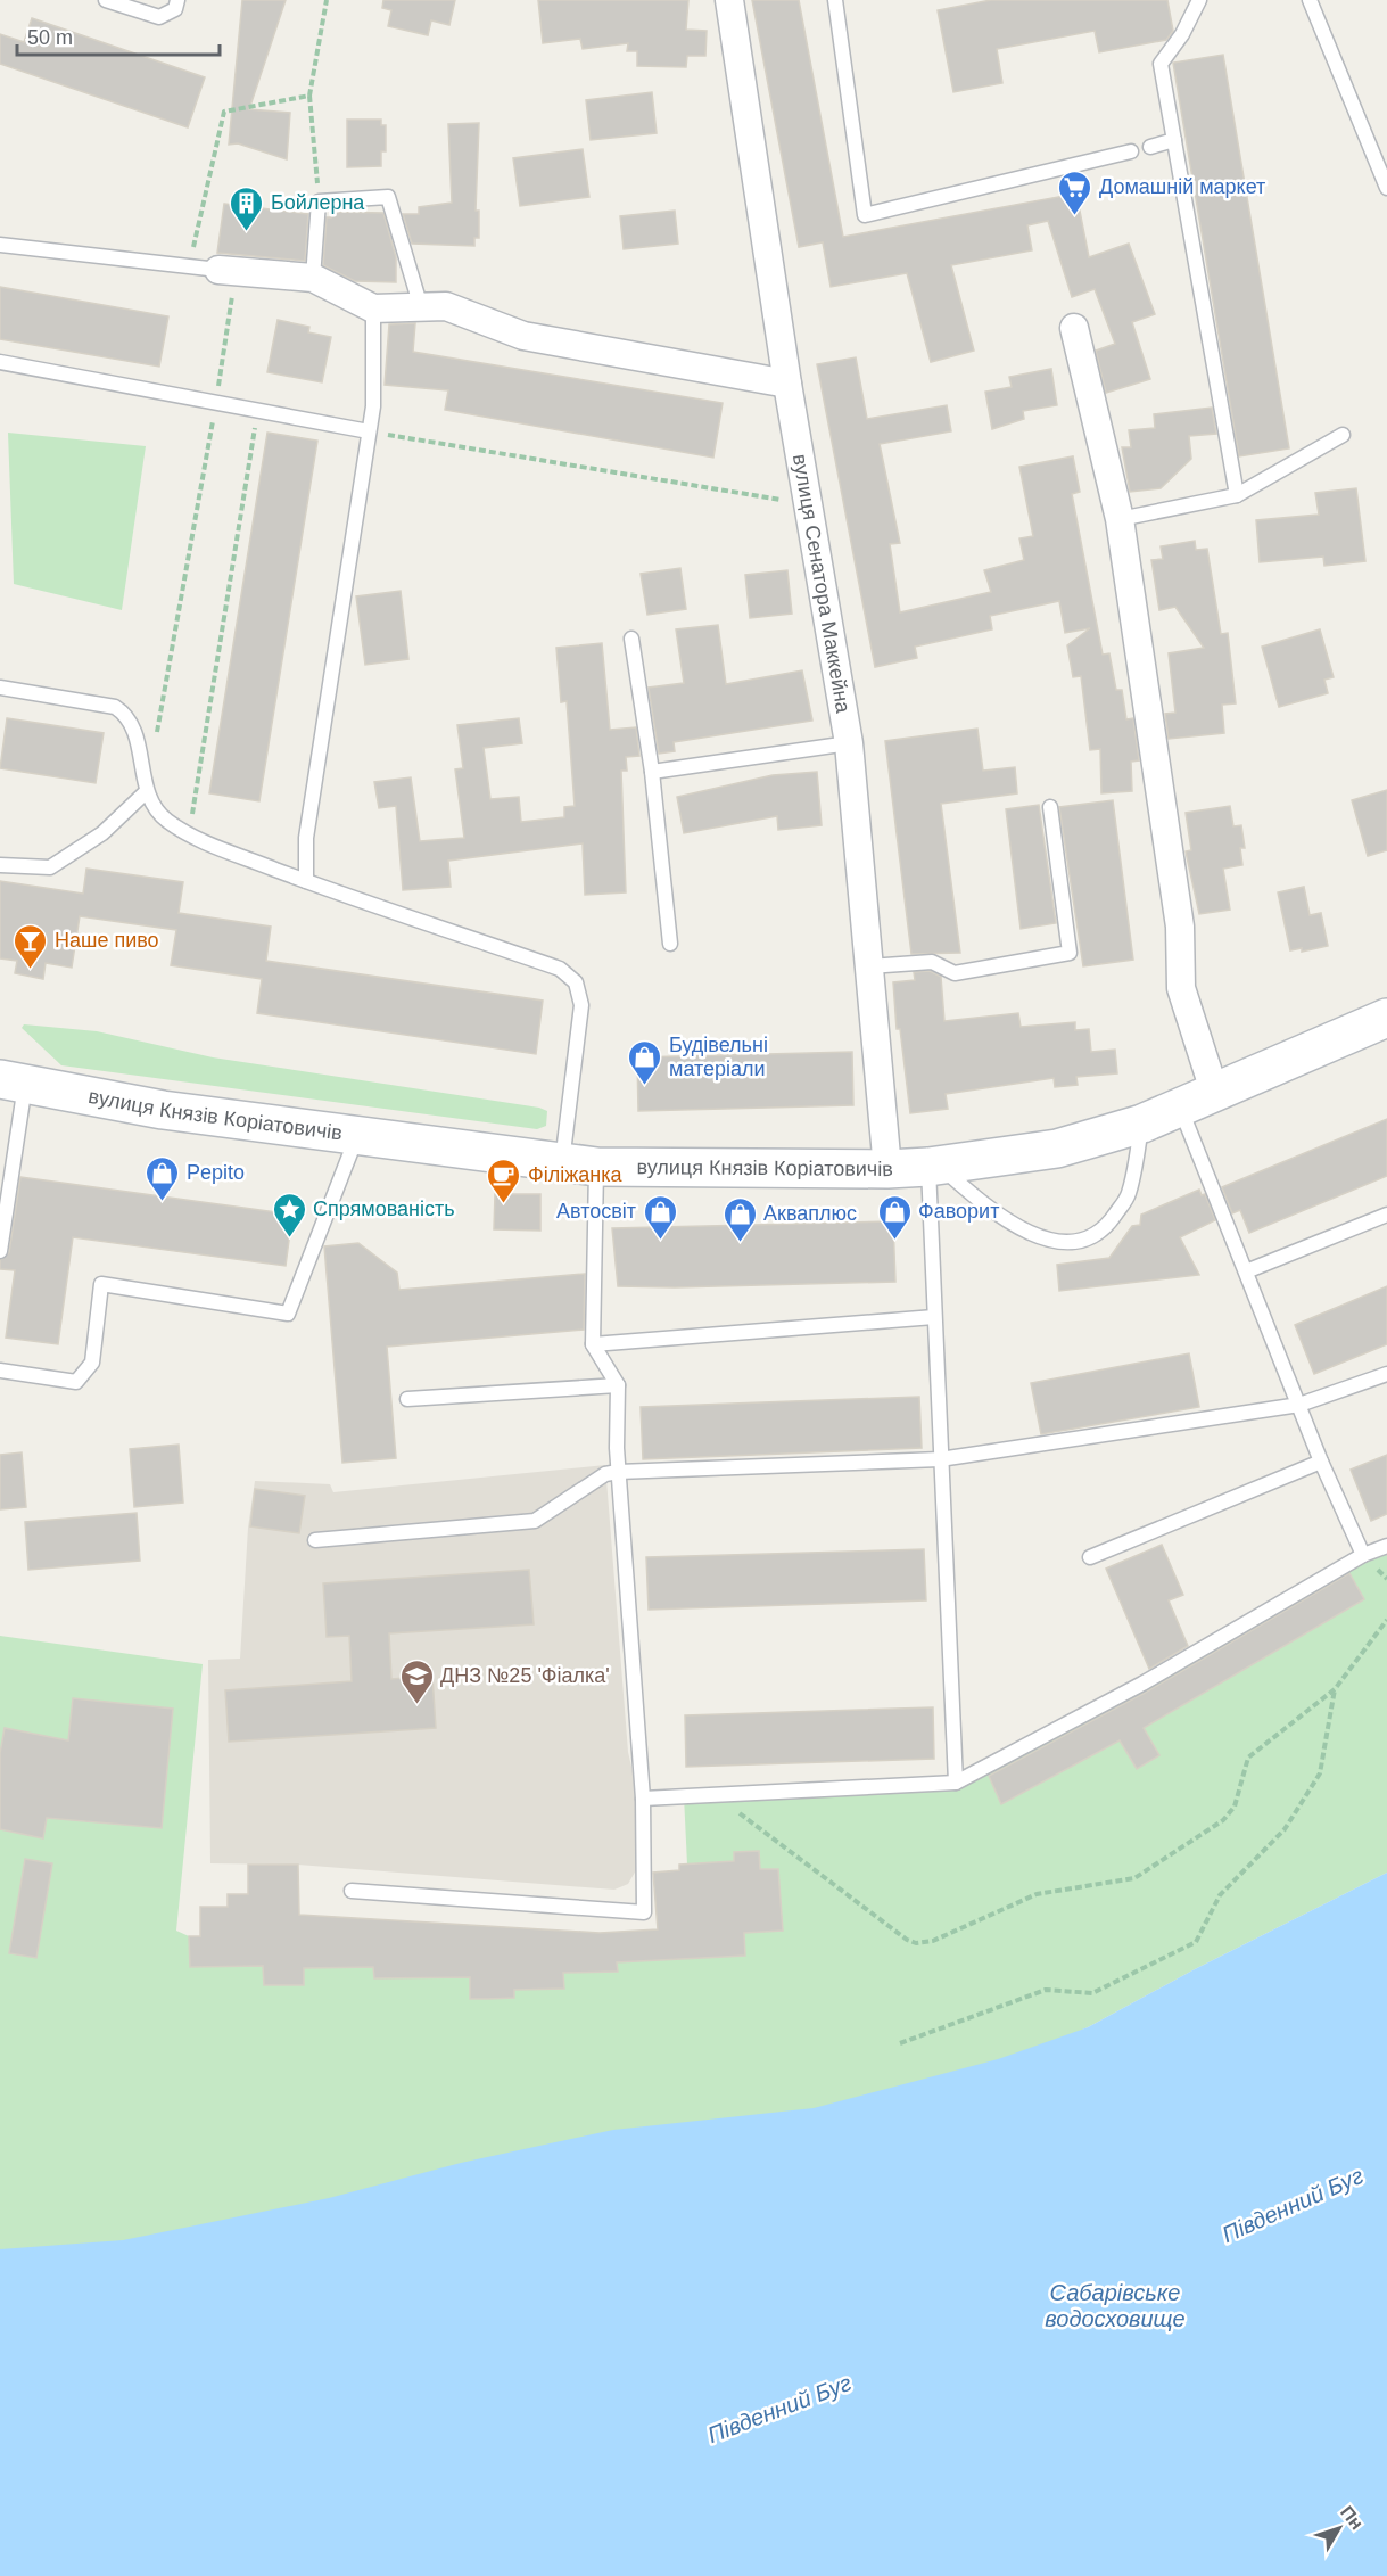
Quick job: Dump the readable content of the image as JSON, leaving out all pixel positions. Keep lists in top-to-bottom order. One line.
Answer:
{"streets":{"main road":["вулиця Князів Коріатовичів"],"street":["вулиця Сенатора Маккейна"]},"crossings":[["вулиця Сенатора Маккейна","вулиця Князів Коріатовичів"]],"water":["Південний Буг","Сабарівське водосховище"],"places":{"supermarket":["Домашній маркет"],"building":["Бойлерна"],"bar":["Наше пиво"],"shop":["Будівельні матеріали","Pepito","Автосвіт","Фаворит","Акваплюс"],"cafe":["Філіжанка"],"place":["Спрямованість"],"school or university":["ДНЗ №25 'Фіалка'"]},"scale_bar":"50 m","north":"top right"}
